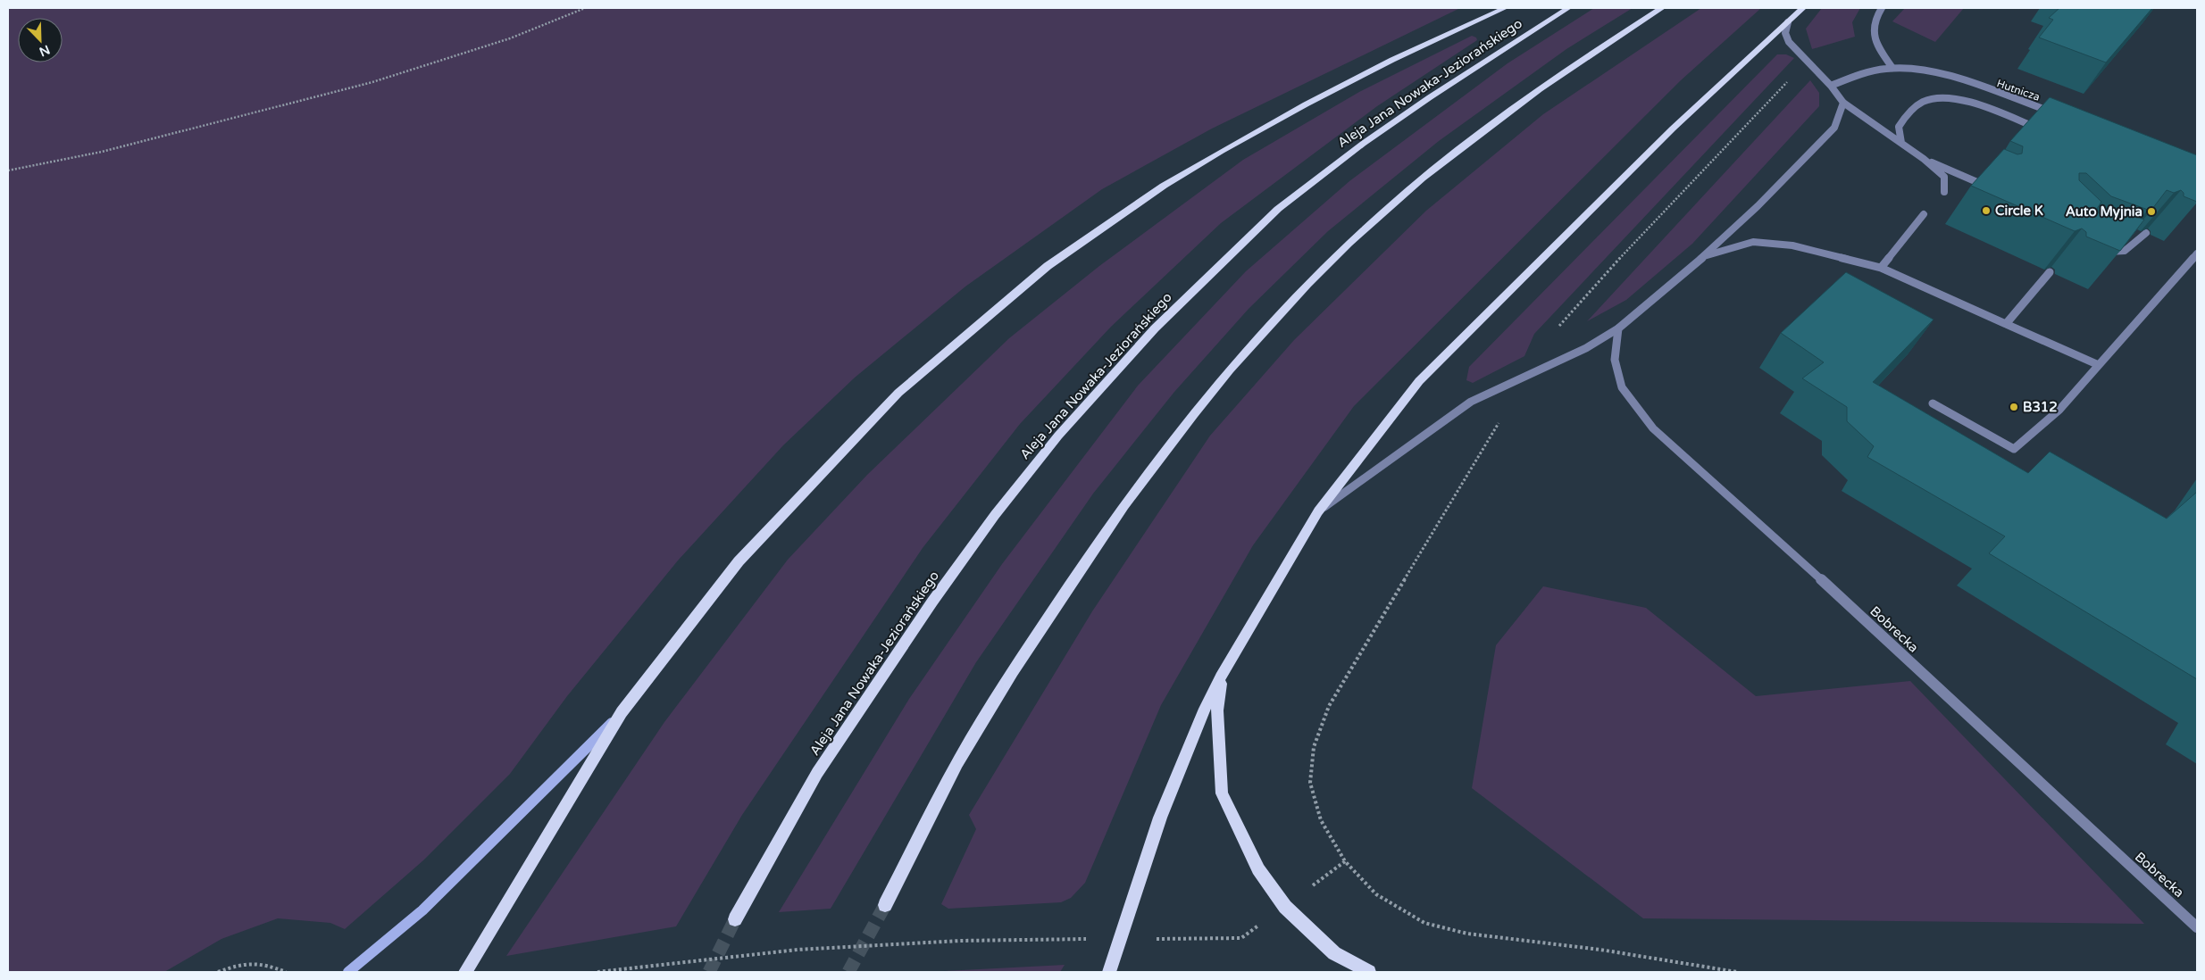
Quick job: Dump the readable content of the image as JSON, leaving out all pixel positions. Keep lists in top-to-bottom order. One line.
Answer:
{"streets":{"main road":["Aleja Jana Nowaka-Jeziorańskiego"],"street":["Hutnicza","Bobrecka"]},"places":["Circle K","Auto Myjnia","B312"],"north":"bottom right"}
